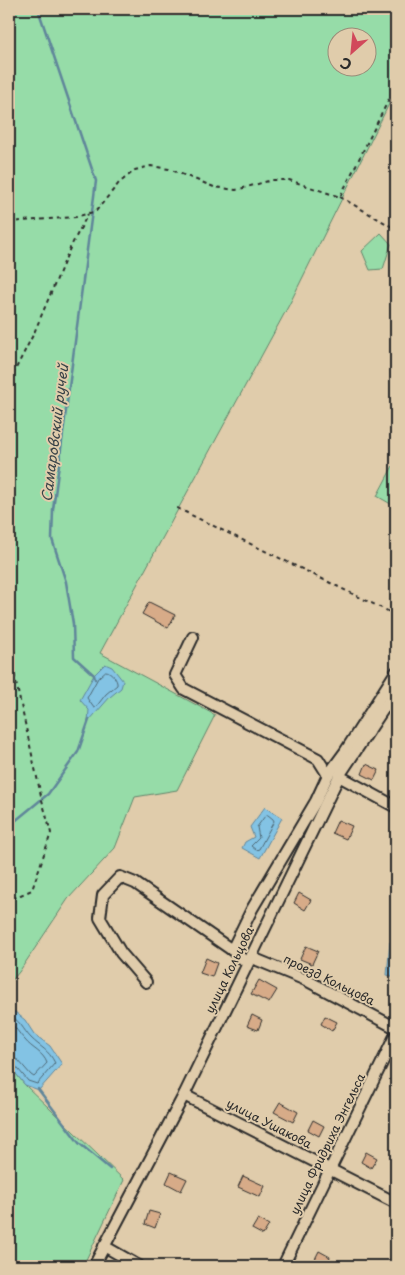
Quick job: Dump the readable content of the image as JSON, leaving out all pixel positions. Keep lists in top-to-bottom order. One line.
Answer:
{"streets":{"street":["улица Кольцова","проезд Кольцова","улица Ушакова","улица Фридриха Энгельса"]},"crossings":[["улица Кольцова","проезд Кольцова"],["улица Кольцова","улица Ушакова"],["улица Ушакова","улица Фридриха Энгельса"]],"water":["Самаровский ручей"],"north":"bottom left"}
